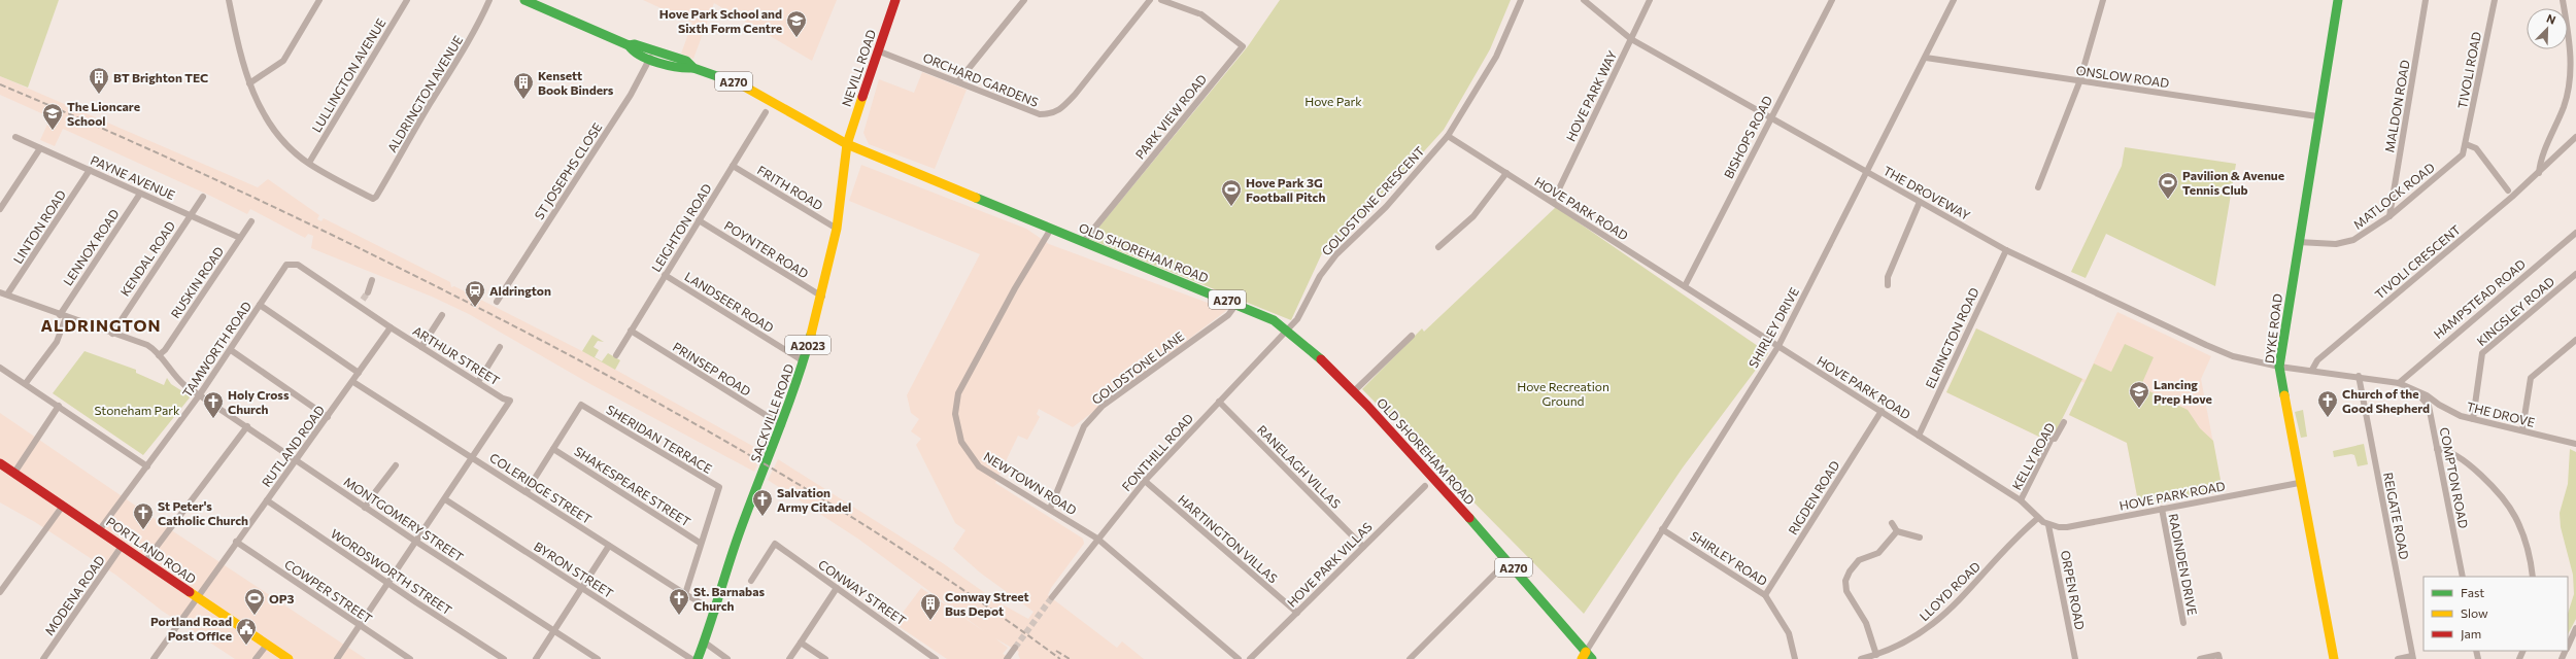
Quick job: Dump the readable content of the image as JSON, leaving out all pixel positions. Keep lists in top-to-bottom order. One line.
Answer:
{"streets":{"main road":["NEVILL ROAD","A270","OLD SHOREHAM ROAD","DYKE ROAD","A2023","SACKVILLE ROAD","PORTLAND ROAD"],"street":["TIVOLI ROAD","LULLINGTON AVENUE","ONSLOW ROAD","ORCHARD GARDENS","ALDRINGTON AVENUE","HOVE PARK WAY","MALDON ROAD","PARK VIEW ROAD","BISHOPS ROAD","ST JOSEPHS CLOSE","PAYNE AVENUE","FRITH ROAD","THE DROVEWAY","MATLOCK ROAD","GOLDSTONE CRESCENT","HOVE PARK ROAD","LINTON ROAD","LEIGHTON ROAD","LENNOX ROAD","POYNTER ROAD","KENDAL ROAD","TIVOLI CRESCENT","RUSKIN ROAD","HAMPSTEAD ROAD","LANDSEER ROAD","KINGSLEY ROAD","SHIRLEY DRIVE","ELRINGTON ROAD","TAMWORTH ROAD","ARTHUR STREET","GOLDSTONE LANE","PRINSEP ROAD","THE DROVE","SHERIDAN TERRACE","RUTLAND ROAD","FONTHILL ROAD","KELLY ROAD","RANELAGH VILLAS","COMPTON ROAD","NEWTOWN ROAD","SHAKESPEARE STREET","COLERIDGE STREET","RIGDEN ROAD","REIGATE ROAD","MONTGOMERY STREET","HARTINGTON VILLAS","SHIRLEY ROAD","HOVE PARK VILLAS","RADINDEN DRIVE","BYRON STREET","WORDSWORTH STREET","ORPEN ROAD","COWPER STREET","LLOYD ROAD","CONWAY STREET","MODENA ROAD"]},"crossings":[["NEVILL ROAD","ORCHARD GARDENS"],["NEVILL ROAD","OLD SHOREHAM ROAD"],["NEVILL ROAD","SACKVILLE ROAD"],["TIVOLI ROAD","MATLOCK ROAD"],["LULLINGTON AVENUE","ALDRINGTON AVENUE"],["ONSLOW ROAD","SHIRLEY DRIVE"],["ONSLOW ROAD","DYKE ROAD"],["HOVE PARK WAY","THE DROVEWAY"],["HOVE PARK WAY","HOVE PARK ROAD"],["MALDON ROAD","MATLOCK ROAD"],["PARK VIEW ROAD","OLD SHOREHAM ROAD"],["BISHOPS ROAD","THE DROVEWAY"],["BISHOPS ROAD","HOVE PARK ROAD"],["ST JOSEPHS CLOSE","OLD SHOREHAM ROAD"],["PAYNE AVENUE","LINTON ROAD"],["PAYNE AVENUE","LENNOX ROAD"],["PAYNE AVENUE","KENDAL ROAD"],["PAYNE AVENUE","RUSKIN ROAD"],["FRITH ROAD","LEIGHTON ROAD"],["FRITH ROAD","SACKVILLE ROAD"],["THE DROVEWAY","SHIRLEY DRIVE"],["THE DROVEWAY","DYKE ROAD"],["THE DROVEWAY","ELRINGTON ROAD"],["THE DROVEWAY","THE DROVE"],["MATLOCK ROAD","DYKE ROAD"],["GOLDSTONE CRESCENT","HOVE PARK ROAD"],["GOLDSTONE CRESCENT","OLD SHOREHAM ROAD"],["GOLDSTONE CRESCENT","FONTHILL ROAD"],["HOVE PARK ROAD","SHIRLEY DRIVE"],["HOVE PARK ROAD","DYKE ROAD"],["HOVE PARK ROAD","ELRINGTON ROAD"],["HOVE PARK ROAD","KELLY ROAD"],["HOVE PARK ROAD","RIGDEN ROAD"],["HOVE PARK ROAD","RADINDEN DRIVE"],["HOVE PARK ROAD","ORPEN ROAD"],["HOVE PARK ROAD","LLOYD ROAD"],["LEIGHTON ROAD","POYNTER ROAD"],["LEIGHTON ROAD","LANDSEER ROAD"],["LEIGHTON ROAD","PRINSEP ROAD"],["POYNTER ROAD","SACKVILLE ROAD"],["OLD SHOREHAM ROAD","SHIRLEY DRIVE"],["OLD SHOREHAM ROAD","GOLDSTONE LANE"],["OLD SHOREHAM ROAD","SACKVILLE ROAD"],["OLD SHOREHAM ROAD","FONTHILL ROAD"],["OLD SHOREHAM ROAD","NEWTOWN ROAD"],["TIVOLI CRESCENT","THE DROVE"],["RUSKIN ROAD","MONTGOMERY STREET"],["HAMPSTEAD ROAD","THE DROVE"],["LANDSEER ROAD","SACKVILLE ROAD"],["KINGSLEY ROAD","THE DROVE"],["SHIRLEY DRIVE","SHIRLEY ROAD"],["DYKE ROAD","THE DROVE"],["TAMWORTH ROAD","ARTHUR STREET"],["TAMWORTH ROAD","MONTGOMERY STREET"],["TAMWORTH ROAD","PORTLAND ROAD"],["ARTHUR STREET","RUTLAND ROAD"],["ARTHUR STREET","COLERIDGE STREET"],["GOLDSTONE LANE","NEWTOWN ROAD"],["PRINSEP ROAD","SACKVILLE ROAD"],["SACKVILLE ROAD","COLERIDGE STREET"],["THE DROVE","COMPTON ROAD"],["THE DROVE","REIGATE ROAD"],["SHERIDAN TERRACE","SHAKESPEARE STREET"],["SHERIDAN TERRACE","COLERIDGE STREET"],["RUTLAND ROAD","COLERIDGE STREET"],["RUTLAND ROAD","MONTGOMERY STREET"],["RUTLAND ROAD","PORTLAND ROAD"],["RUTLAND ROAD","WORDSWORTH STREET"],["RUTLAND ROAD","COWPER STREET"],["FONTHILL ROAD","RANELAGH VILLAS"],["FONTHILL ROAD","NEWTOWN ROAD"],["FONTHILL ROAD","HARTINGTON VILLAS"],["RANELAGH VILLAS","HOVE PARK VILLAS"],["RIGDEN ROAD","SHIRLEY ROAD"],["HARTINGTON VILLAS","HOVE PARK VILLAS"],["PORTLAND ROAD","MODENA ROAD"]],"districts":["ALDRINGTON"],"parks":["Hove Park","Hove Recreation Ground","Stoneham Park"],"places":{"school or university":["Hove Park School and Sixth Form Centre","The Lioncare School","Lancing Prep Hove"],"building":["BT Brighton TEC","Kensett Book Binders","Conway Street Bus Depot"],"sports":["Pavilion & Avenue Tennis Club","Hove Park 3G Football Pitch","OP3"],"station":["Aldrington"],"church":["Church of the Good Shepherd","Holy Cross Church","Salvation Army Citadel","St Peter's Catholic Church","St. Barnabas Church"],"public building":["Portland Road Post Office"]},"legend":["Fast","Slow","Jam"],"north":"top right"}
